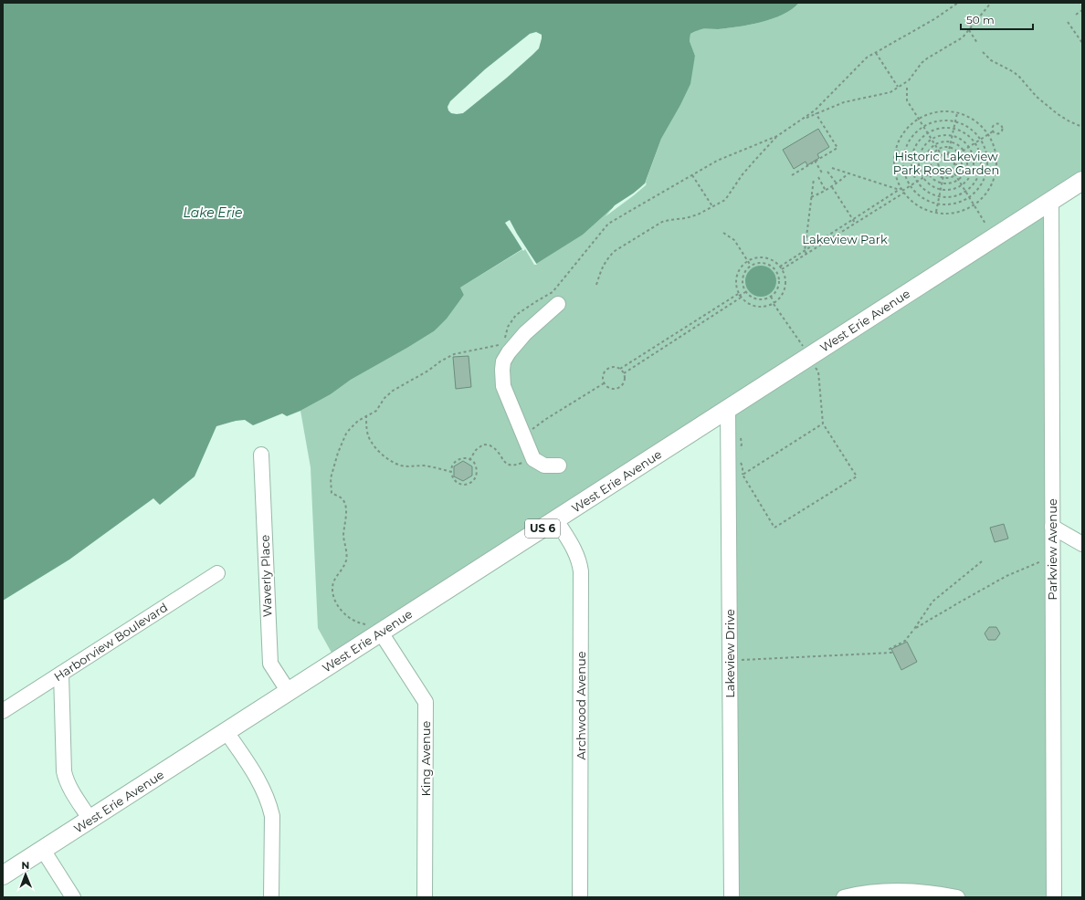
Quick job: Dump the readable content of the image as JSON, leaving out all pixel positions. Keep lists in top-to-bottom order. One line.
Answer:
{"streets":{"main road":["West Erie Avenue","US 6"],"street":["Parkview Avenue","Waverly Place","Harborview Boulevard","Lakeview Drive","Archwood Avenue","King Avenue"]},"crossings":[["West Erie Avenue","Parkview Avenue"],["West Erie Avenue","Waverly Place"],["West Erie Avenue","Lakeview Drive"],["West Erie Avenue","Archwood Avenue"],["West Erie Avenue","King Avenue"]],"water":["Lake Erie"],"parks":["Historic Lakeview Park Rose Garden","Lakeview Park"],"scale_bar":"50 m","north":"top"}
